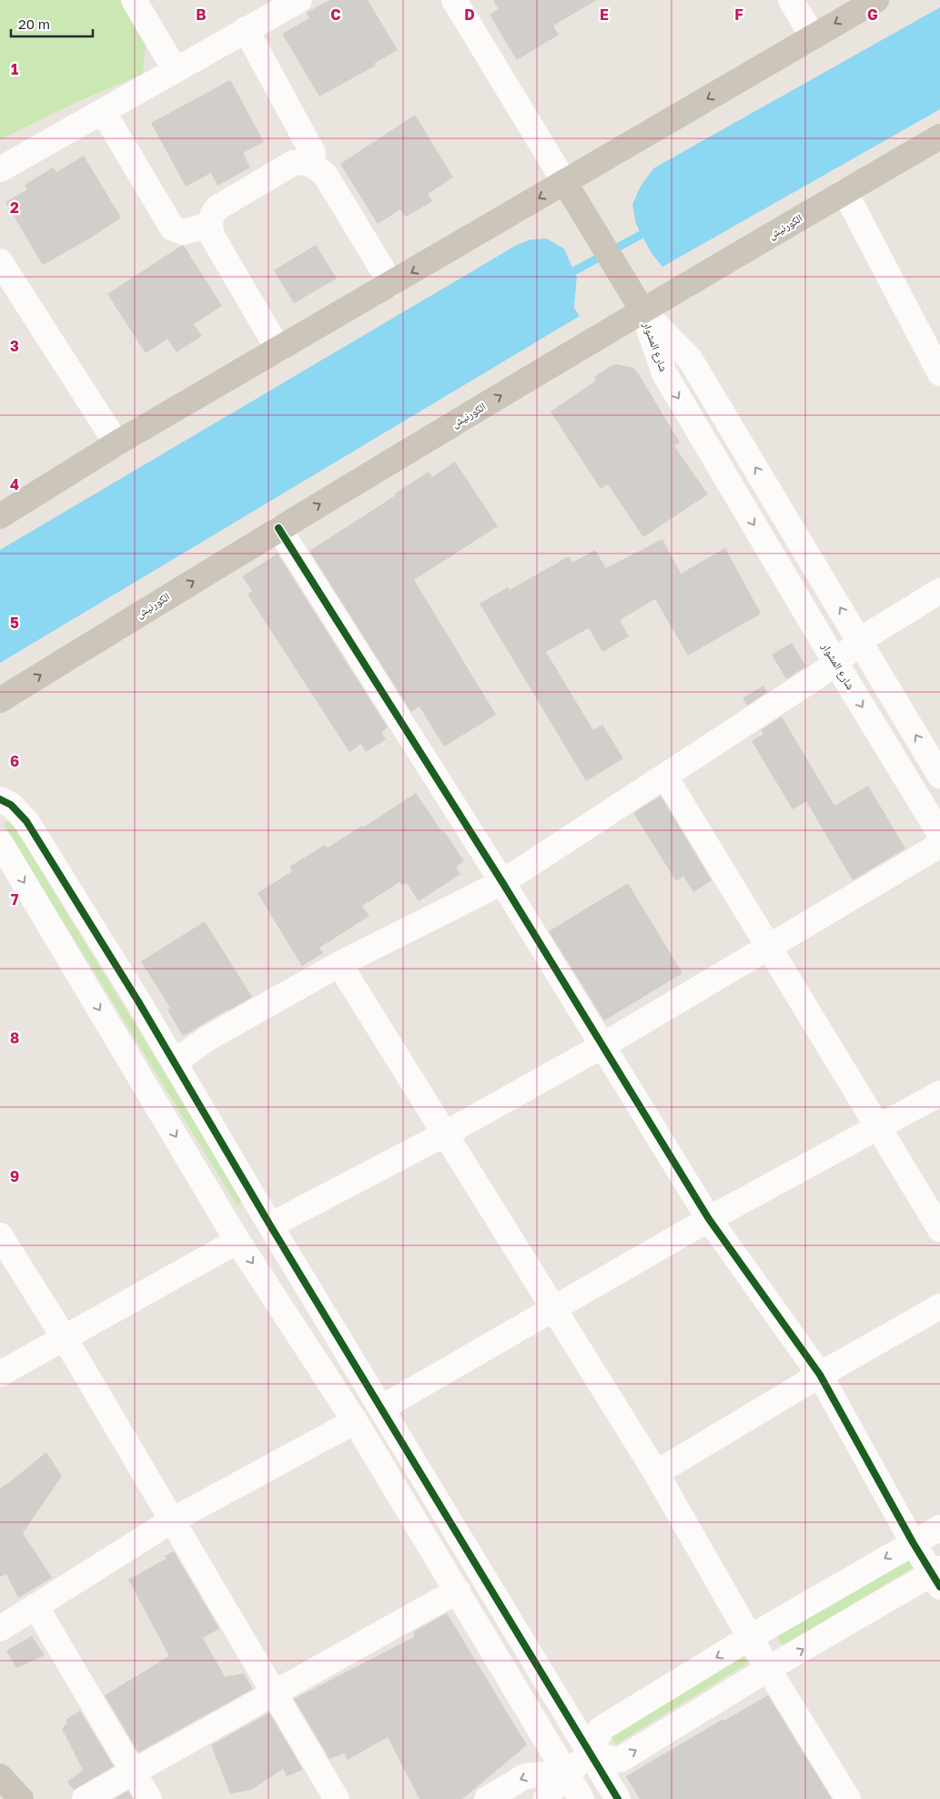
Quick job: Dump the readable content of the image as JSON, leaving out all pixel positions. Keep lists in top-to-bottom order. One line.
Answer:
{"streets":{"main road":["الكورنيش"],"street":["شارع المشوار"]},"crossings":[["الكورنيش","شارع المشوار"]],"scale_bar":"20 m","grid":{"columns":["B","C","D","E","F","G"],"rows":["1","2","3","4","5","6","7","8","9"]}}
